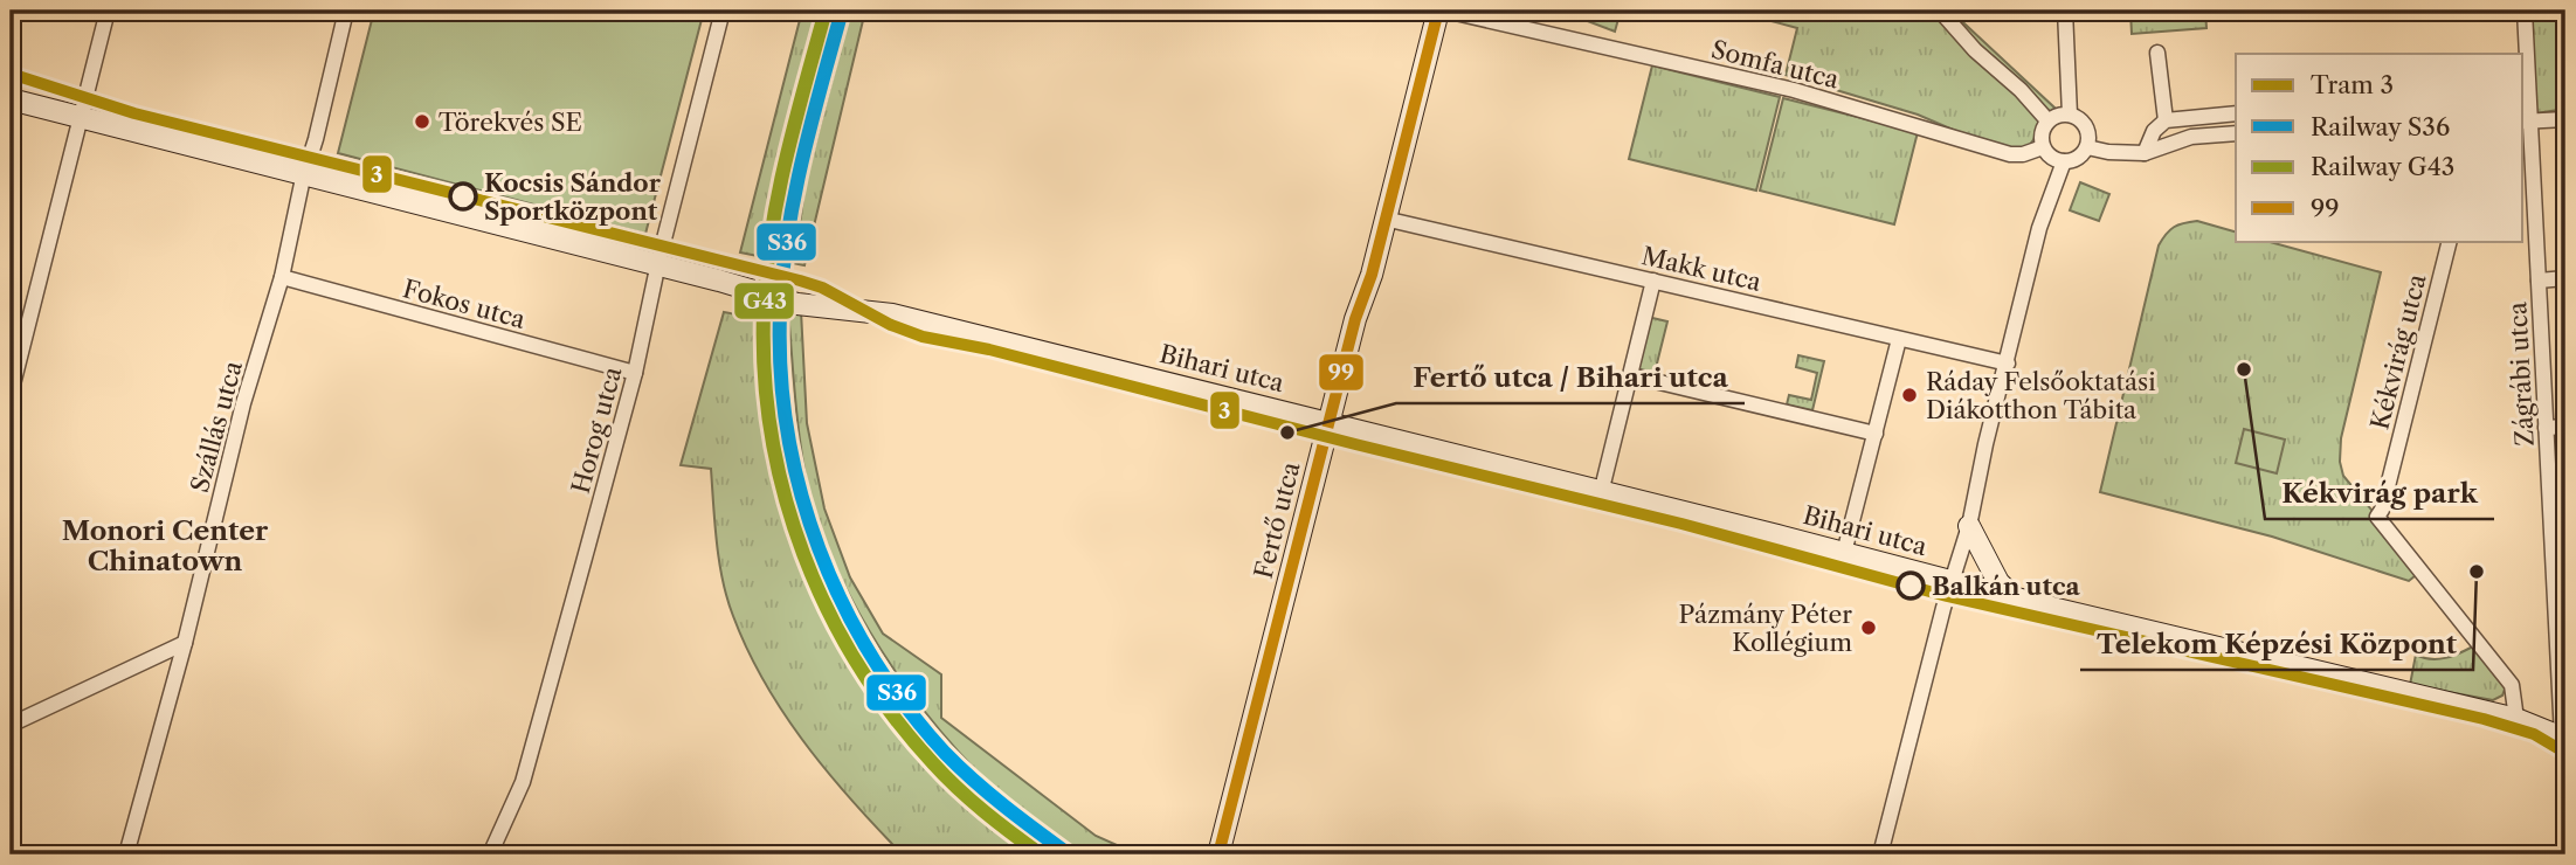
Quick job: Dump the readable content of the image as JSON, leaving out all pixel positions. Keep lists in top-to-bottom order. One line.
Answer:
{"streets":{"street":["Somfa utca","Makk utca","Fokos utca","Kékvirág utca","Bihari utca","Zágrábi utca","Szállás utca","Horog utca","Fertő utca"]},"crossings":[["Makk utca","Fertő utca"],["Fokos utca","Szállás utca"],["Fokos utca","Horog utca"],["Kékvirág utca","Bihari utca"],["Bihari utca","Zágrábi utca"],["Bihari utca","Szállás utca"],["Bihari utca","Horog utca"],["Bihari utca","Fertő utca"]],"districts":["Monori Center Chinatown"],"places":["Törekvés SE","Kocsis Sándor Sportközpont","Kékvirág park","Ráday Felsőoktatási Diákotthon Tábita","Fertő utca / Bihari utca","Telekom Képzési Központ","Balkán utca","Pázmány Péter Kollégium"],"lines":["rail line S36","rail line G43","transit line 99","tram line 3"],"legend":["Tram 3","Railway S36","Railway G43","99"]}
